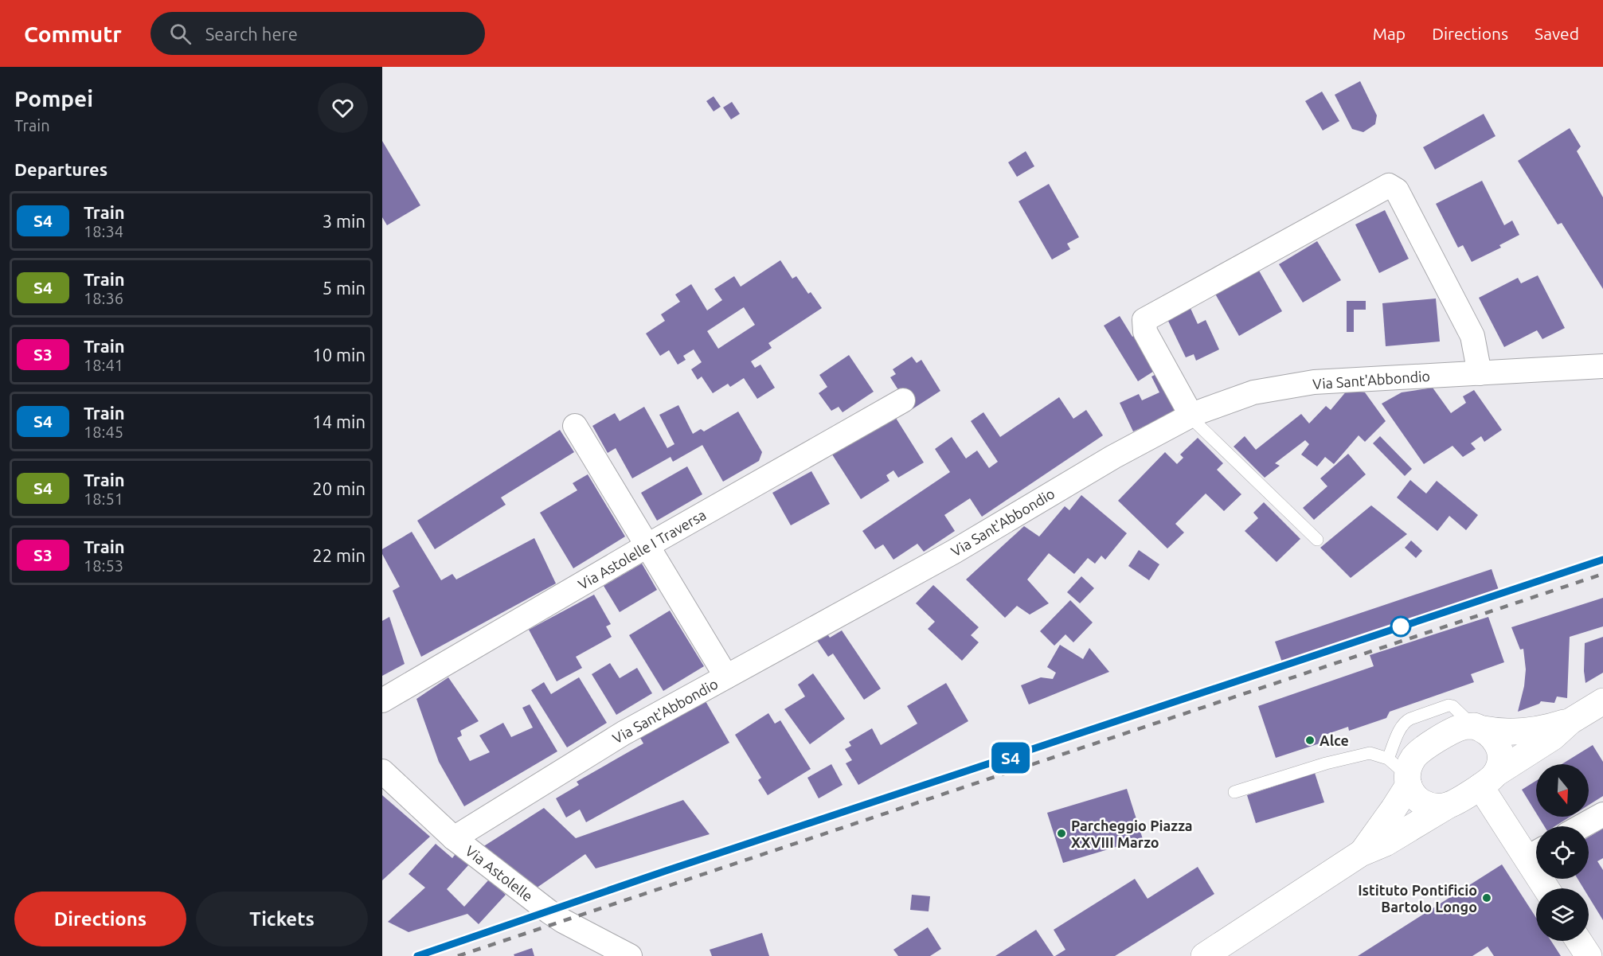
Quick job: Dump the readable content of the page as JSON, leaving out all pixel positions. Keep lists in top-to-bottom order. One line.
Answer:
{"streets":{"street":["Via Sant'Abbondio","Via Astolelle I Traversa","Via Astolelle"]},"crossings":[["Via Sant'Abbondio","Via Astolelle"]],"places":["Alce","Parcheggio Piazza XXVIII Marzo","Istituto Pontificio Bartolo Longo"],"north":"bottom","page":{"header":"Commutr","search":"Search here","nav":["Map","Directions","Saved"],"heading":[["Pompei","Train"],"Departures"],"on_map":"S4","list":[{"mark":"S4","name":"Train","note":"18:34","value":"3 min"},{"mark":"S4","name":"Train","note":"18:36","value":"5 min"},{"mark":"S3","name":"Train","note":"18:41","value":"10 min"},{"mark":"S4","name":"Train","note":"18:45","value":"14 min"},{"mark":"S4","name":"Train","note":"18:51","value":"20 min"},{"mark":"S3","name":"Train","note":"18:53","value":"22 min"}],"buttons":["Directions","Tickets"]}}
